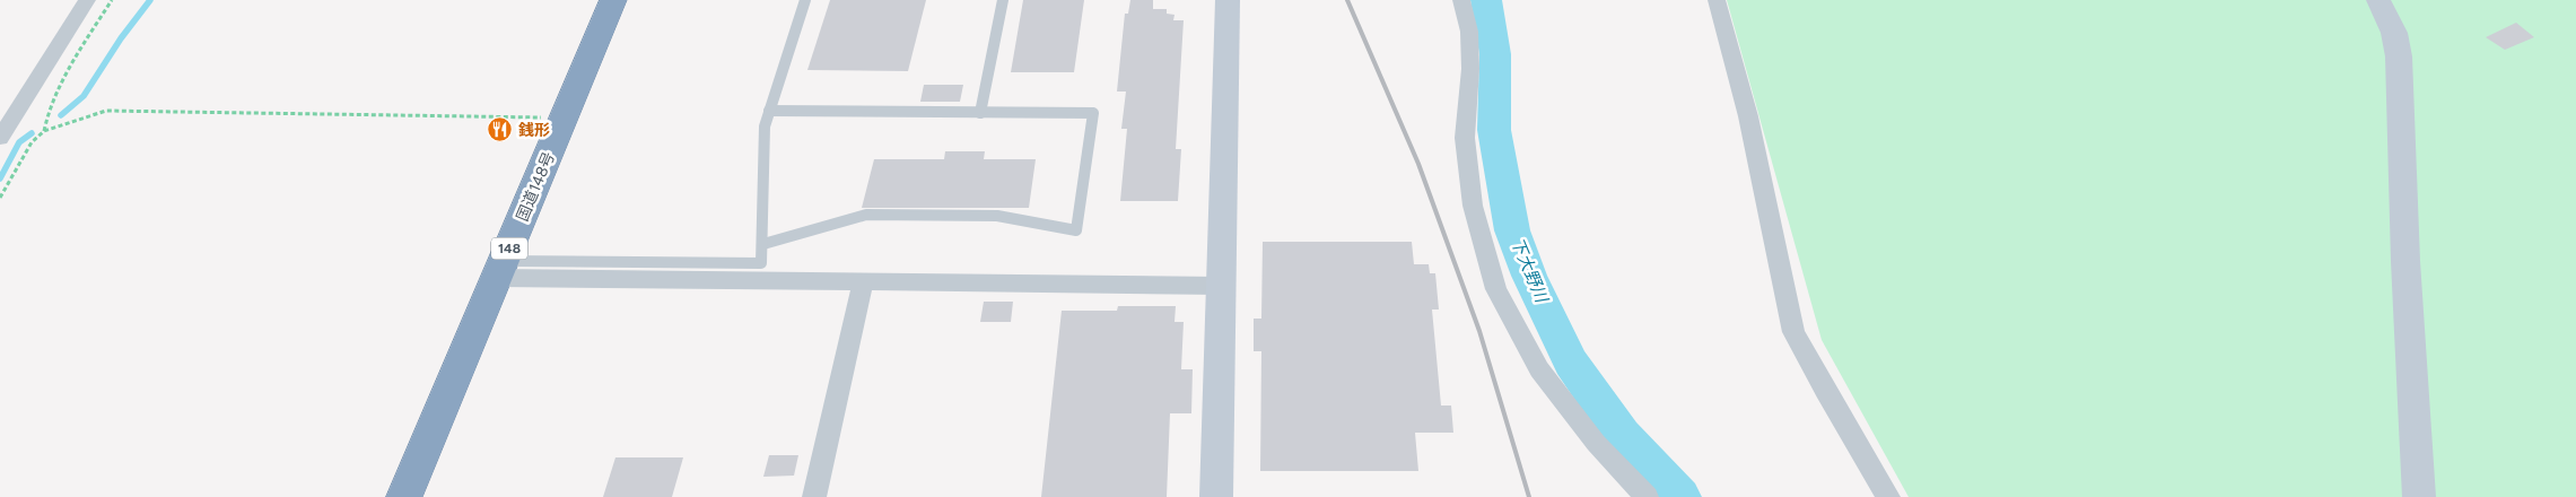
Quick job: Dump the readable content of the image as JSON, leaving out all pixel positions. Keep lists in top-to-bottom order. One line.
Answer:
{"streets":{"highway":["国道148号","148"]},"water":["下大野川"],"places":{"restaurant":["銭形"]}}
